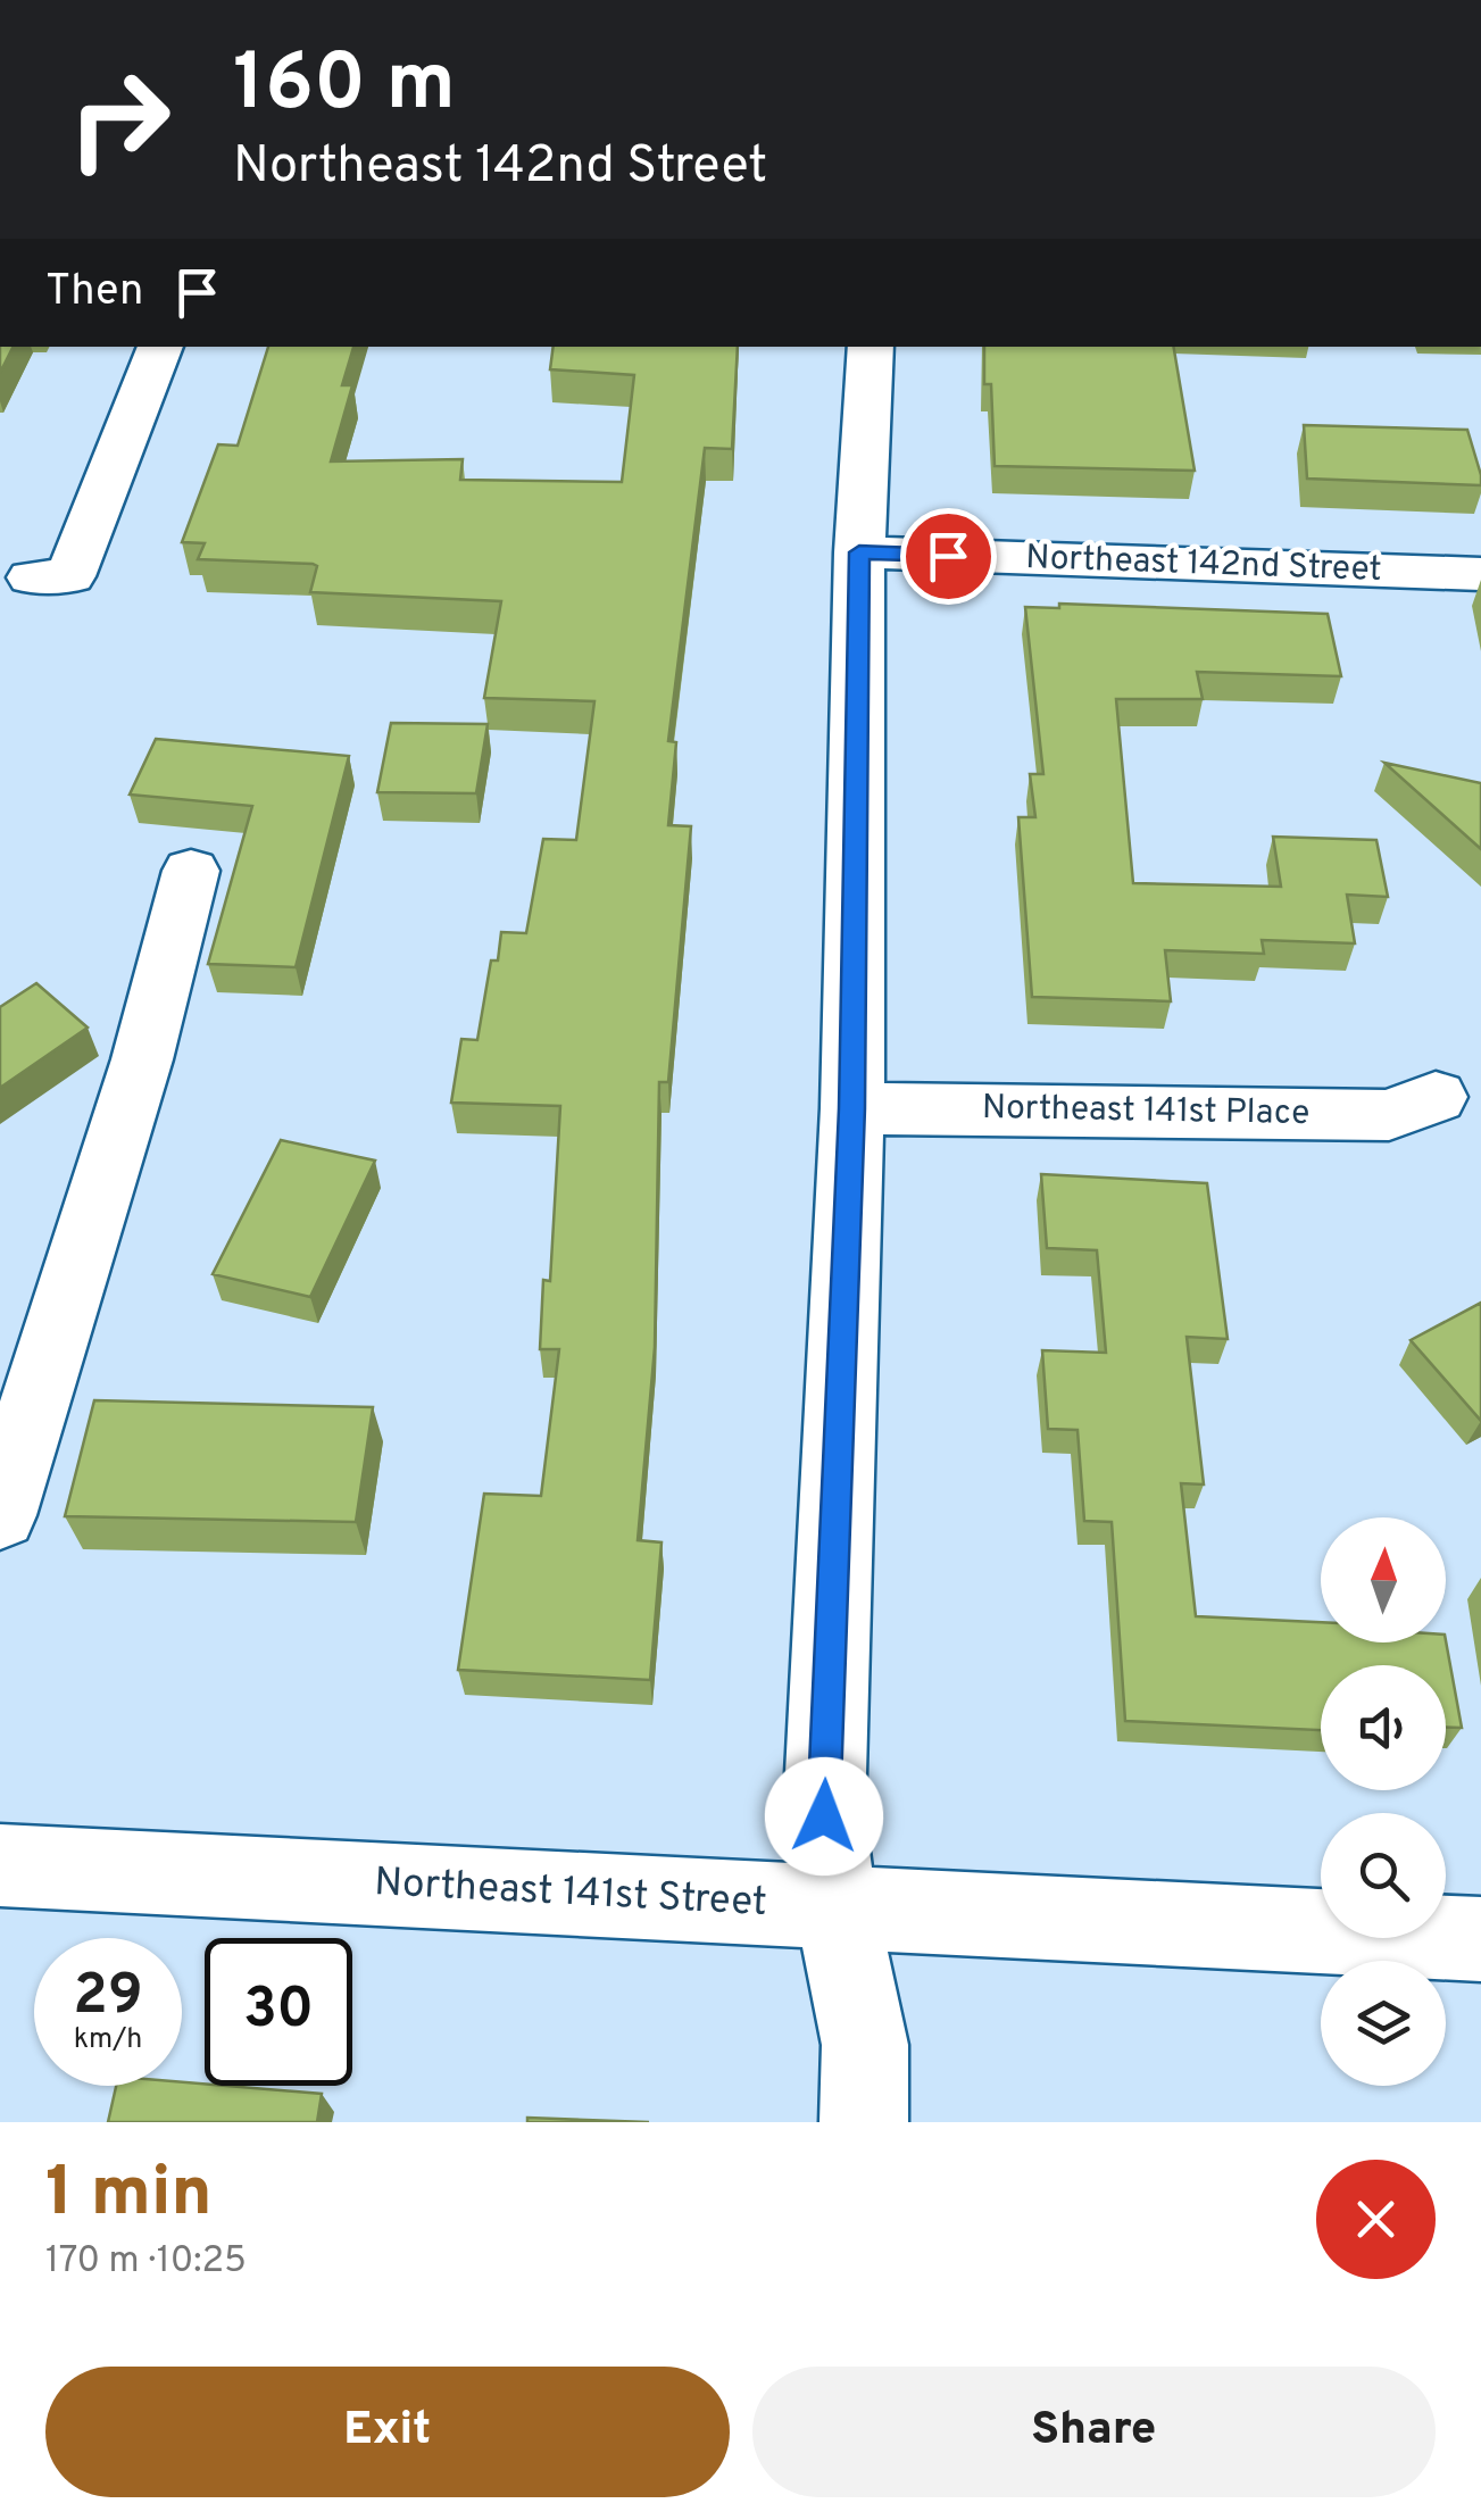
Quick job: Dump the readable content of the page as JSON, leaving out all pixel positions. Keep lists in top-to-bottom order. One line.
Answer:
{"streets":{"street":["Northeast 142nd Street","Northeast 141st Place","Northeast 141st Street"]},"north":"top","page":{"turn":["160 m","Northeast 142nd Street"],"then":"Then","speed":"29 km/h","limit":"30","heading":["1 min","170 m · 10:25"],"buttons":["Exit","Share"]}}
